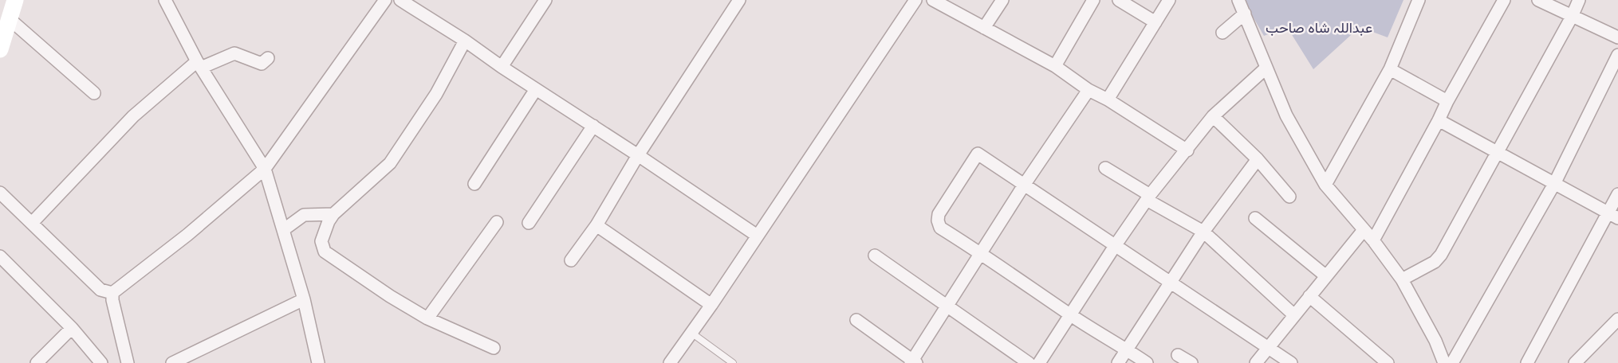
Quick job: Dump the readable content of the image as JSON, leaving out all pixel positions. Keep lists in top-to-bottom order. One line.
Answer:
{"parks":["عبداللہ شاہ صاحب"]}
